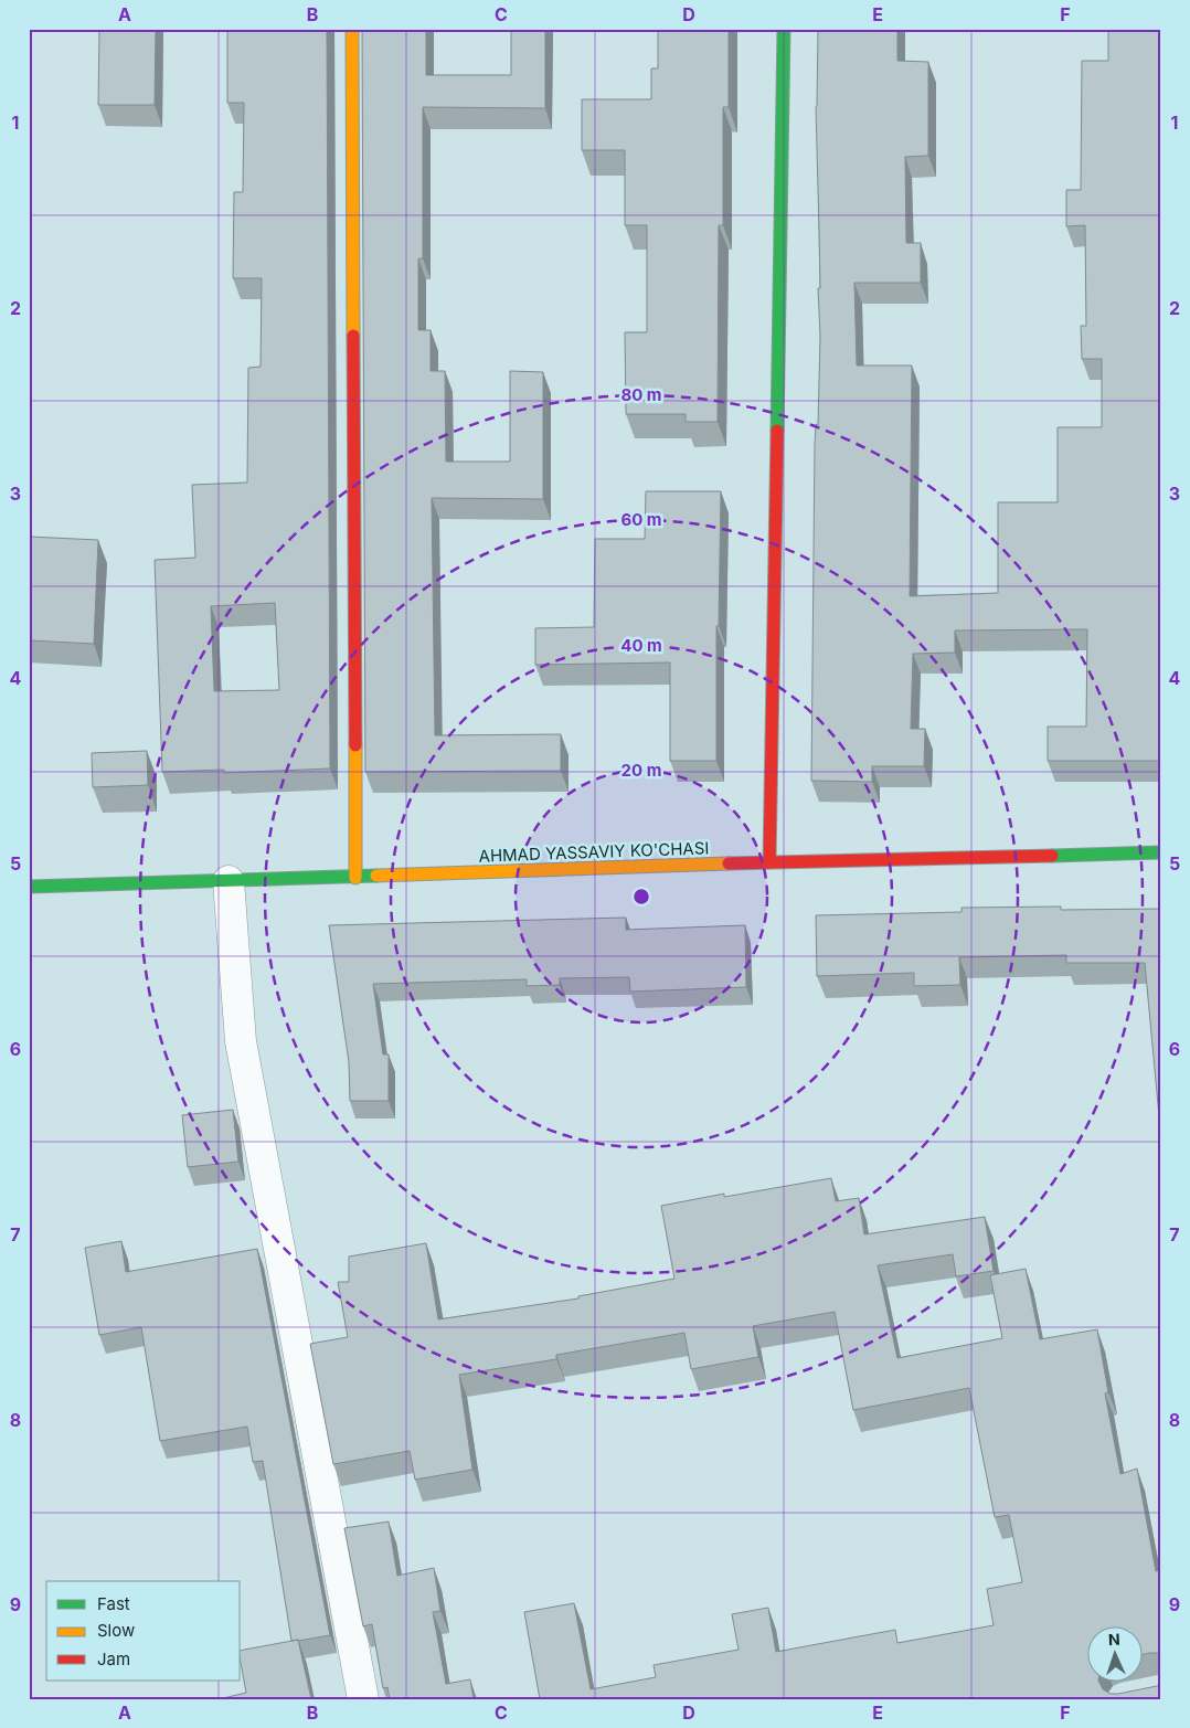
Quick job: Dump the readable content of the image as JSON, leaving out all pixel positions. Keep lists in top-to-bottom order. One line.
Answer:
{"streets":{"street":["AHMAD YASSAVIY KO'CHASI"]},"legend":["Fast","Slow","Jam"],"north":"top","grid":{"columns":["A","B","C","D","E","F"],"rows":["1","2","3","4","5","6","7","8","9"]},"rings":["80 m","60 m","40 m","20 m"]}
